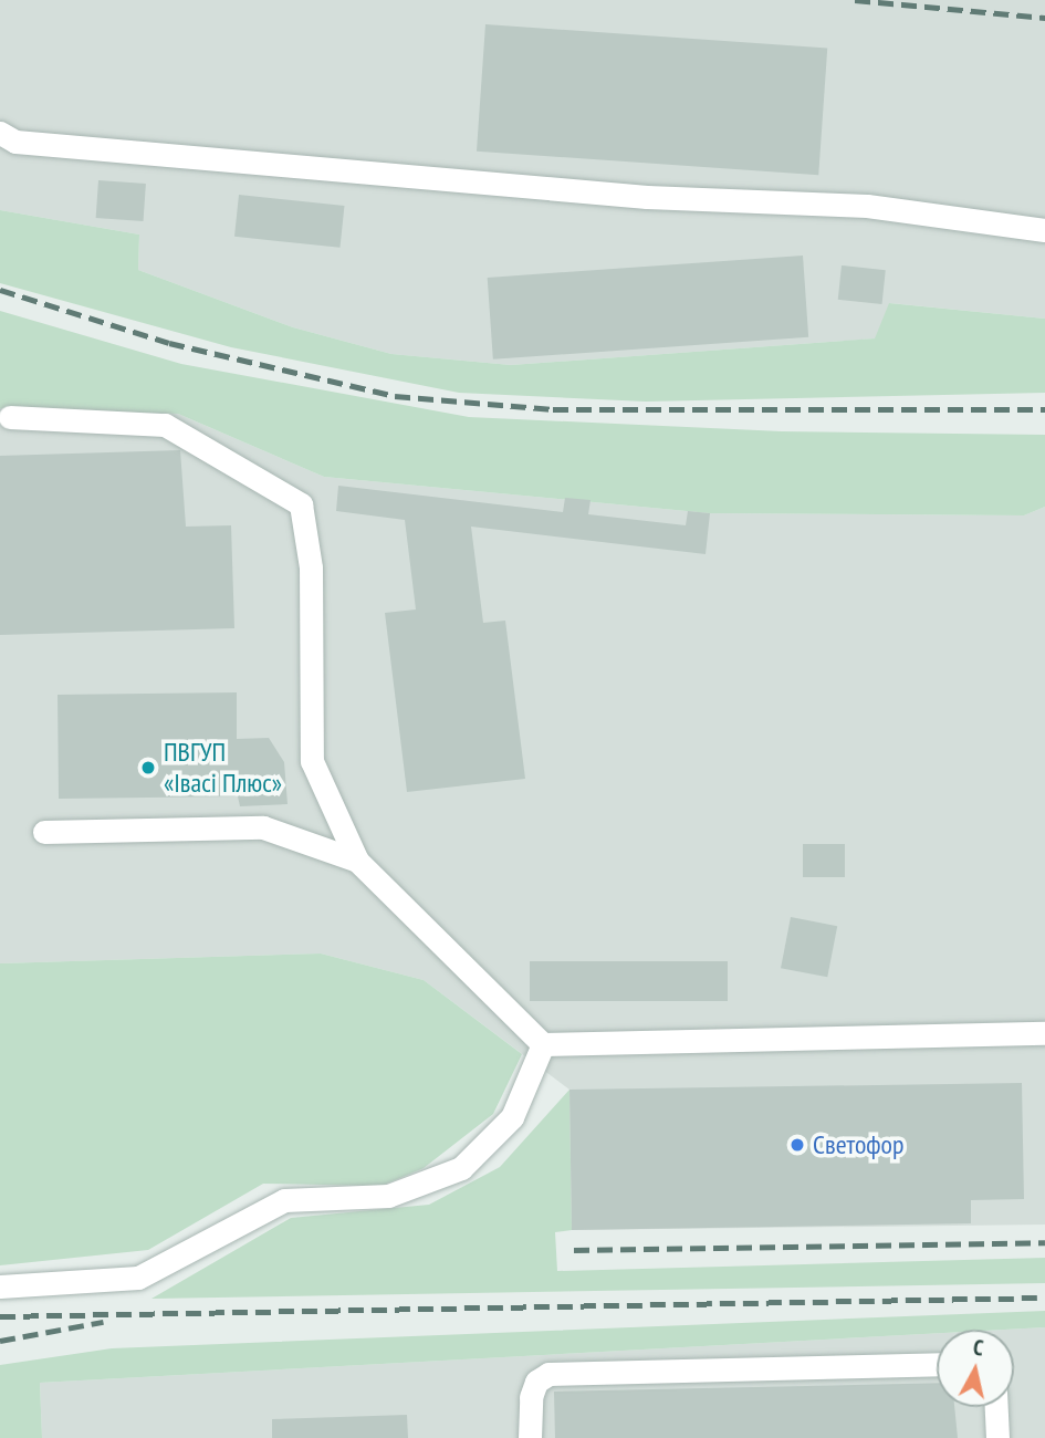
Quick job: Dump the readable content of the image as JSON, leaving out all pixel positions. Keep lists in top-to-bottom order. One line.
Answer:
{"places":["ПВГУП «Івасі Плюс»","Светофор"],"north":"top"}
